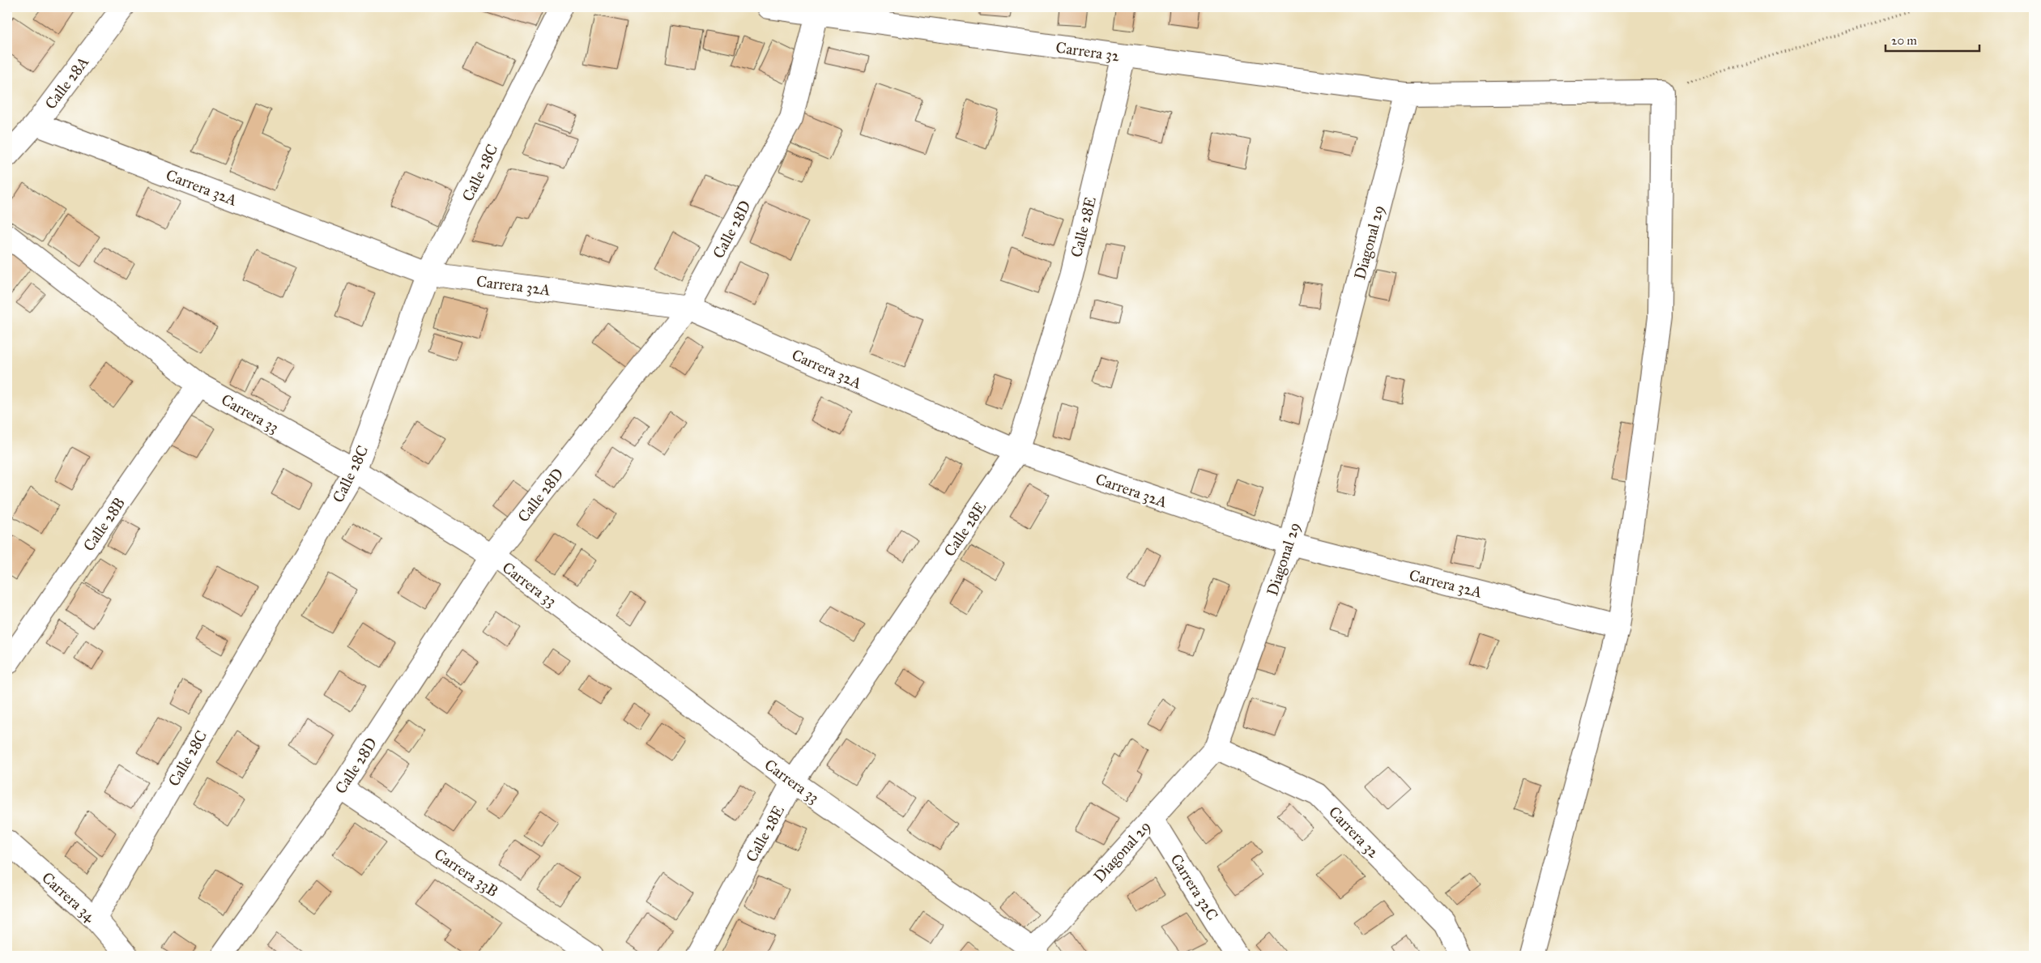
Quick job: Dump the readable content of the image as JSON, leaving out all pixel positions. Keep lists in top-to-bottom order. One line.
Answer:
{"streets":{"street":["Carrera 32","Calle 28A","Calle 28C","Carrera 32A","Calle 28E","Calle 28D","Diagonal 29","Carrera 33","Calle 28B","Carrera 33B","Carrera 32C","Carrera 34"]},"crossings":[["Carrera 32","Calle 28E"],["Carrera 32","Calle 28D"],["Carrera 32","Diagonal 29"],["Calle 28A","Carrera 32A"],["Calle 28C","Carrera 32A"],["Calle 28C","Carrera 33"],["Calle 28C","Carrera 34"],["Carrera 32A","Calle 28E"],["Carrera 32A","Calle 28D"],["Carrera 32A","Diagonal 29"],["Calle 28E","Carrera 33"],["Calle 28D","Carrera 33"],["Calle 28D","Carrera 33B"],["Diagonal 29","Carrera 33"],["Diagonal 29","Carrera 32C"],["Carrera 33","Calle 28B"]],"scale_bar":"20 m"}
